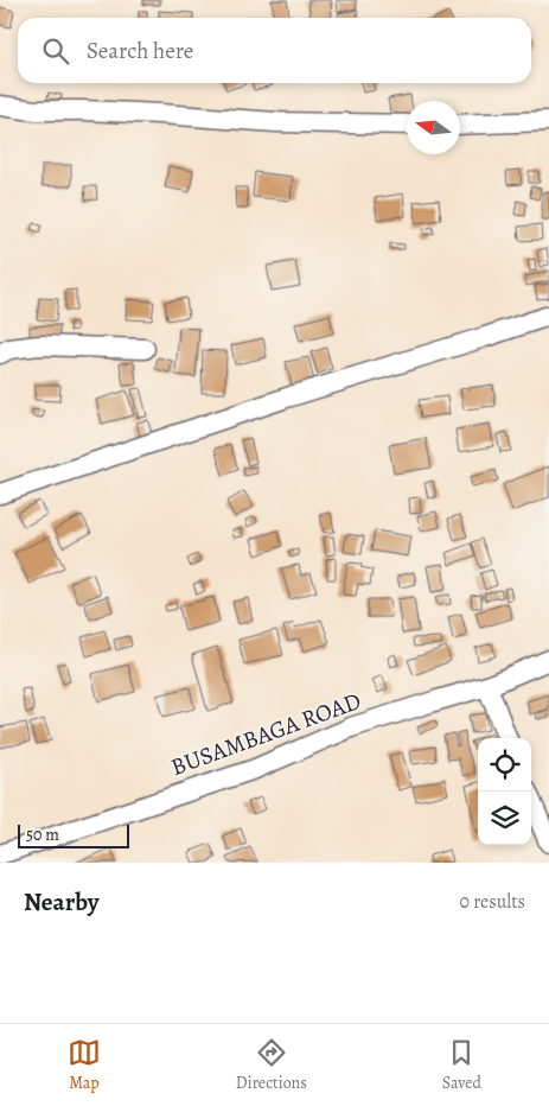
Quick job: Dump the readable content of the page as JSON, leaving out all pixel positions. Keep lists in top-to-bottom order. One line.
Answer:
{"streets":{"street":["BUSAMBAGA ROAD"]},"scale_bar":"50 m","north":"left","page":{"search":"Search here","scale":"50 m","heading":["Nearby","0 results"],"nav":["Map","Directions","Saved"]}}
